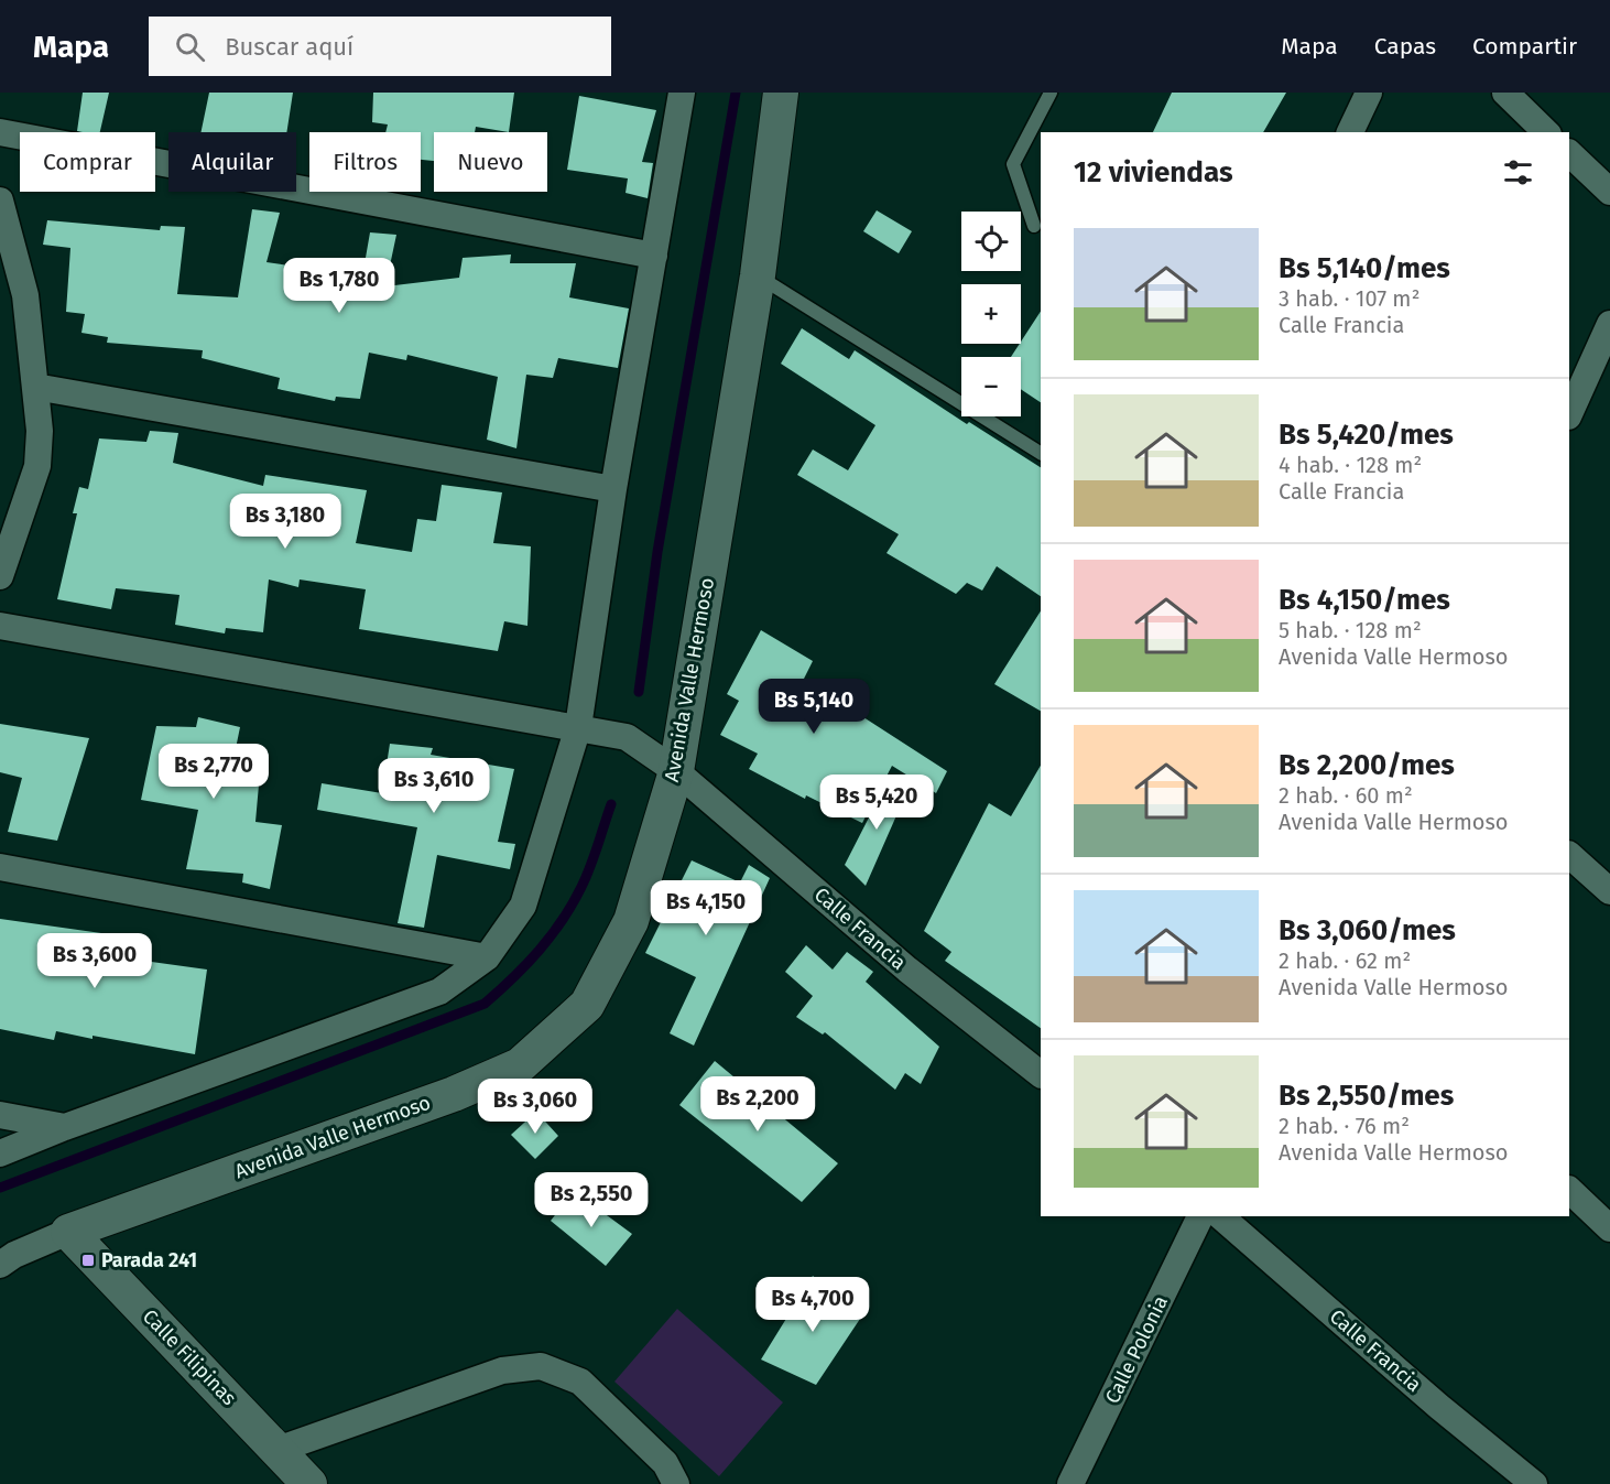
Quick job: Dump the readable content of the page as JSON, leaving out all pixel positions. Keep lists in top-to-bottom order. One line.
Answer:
{"streets":{"street":["Avenida Valle Hermoso","Calle Francia","Calle Polonia","Calle Filipinas"]},"crossings":[["Avenida Valle Hermoso","Calle Francia"],["Avenida Valle Hermoso","Calle Filipinas"]],"places":{"transit":["Parada 241"]},"page":{"header":"Mapa","search":"Buscar aquí","nav":["Mapa","Capas","Compartir"],"chip":["Comprar","Alquilar","Filtros","Nuevo"],"heading":"12 viviendas","map_buttons":["+","−"],"list":[{"name":"Bs 5,140/mes","note":"3 hab. · 107 m² · Calle Francia"},{"name":"Bs 5,420/mes","note":"4 hab. · 128 m² · Calle Francia"},{"name":"Bs 4,150/mes","note":"5 hab. · 128 m² · Avenida Valle Hermoso"},{"name":"Bs 2,200/mes","note":"2 hab. · 60 m² · Avenida Valle Hermoso"},{"name":"Bs 3,060/mes","note":"2 hab. · 62 m² · Avenida Valle Hermoso"},{"name":"Bs 2,550/mes","note":"2 hab. · 76 m² · Avenida Valle Hermoso"}],"price":["Bs 1,780","Bs 3,180","Bs 5,140","Bs 2,770","Bs 3,610","Bs 5,420","Bs 4,150","Bs 3,600","Bs 2,200","Bs 3,060","Bs 2,550","Bs 4,700"]}}
